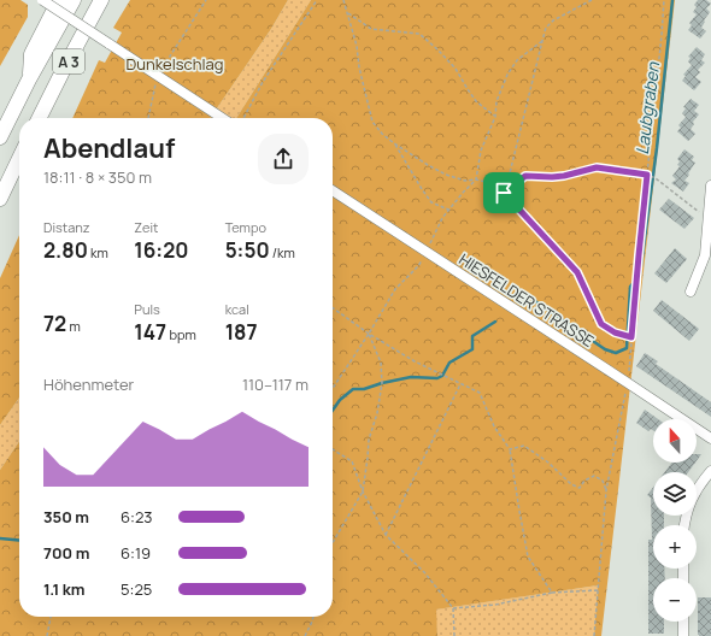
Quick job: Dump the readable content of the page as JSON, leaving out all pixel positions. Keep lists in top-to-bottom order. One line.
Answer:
{"streets":{"highway":["A 3"],"street":["HIESFELDER STRASSE"]},"water":["Laubgraben"],"parks":["Dunkelschlag"],"north":"top","page":{"heading":["Abendlauf","18:11 · 8 × 350 m"],"stats":[["Distanz","2.80 km"],["Zeit","16:20"],["Tempo","5:50 /km"],["72 m"],["Puls","147 bpm"],["kcal","187"]],"chart":["Höhenmeter","110–117 m"],"map_buttons":["+","−"],"list":[{"name":"350 m","note":"6:23"},{"name":"700 m","note":"6:19"},{"name":"1.1 km","note":"5:25"}]}}
